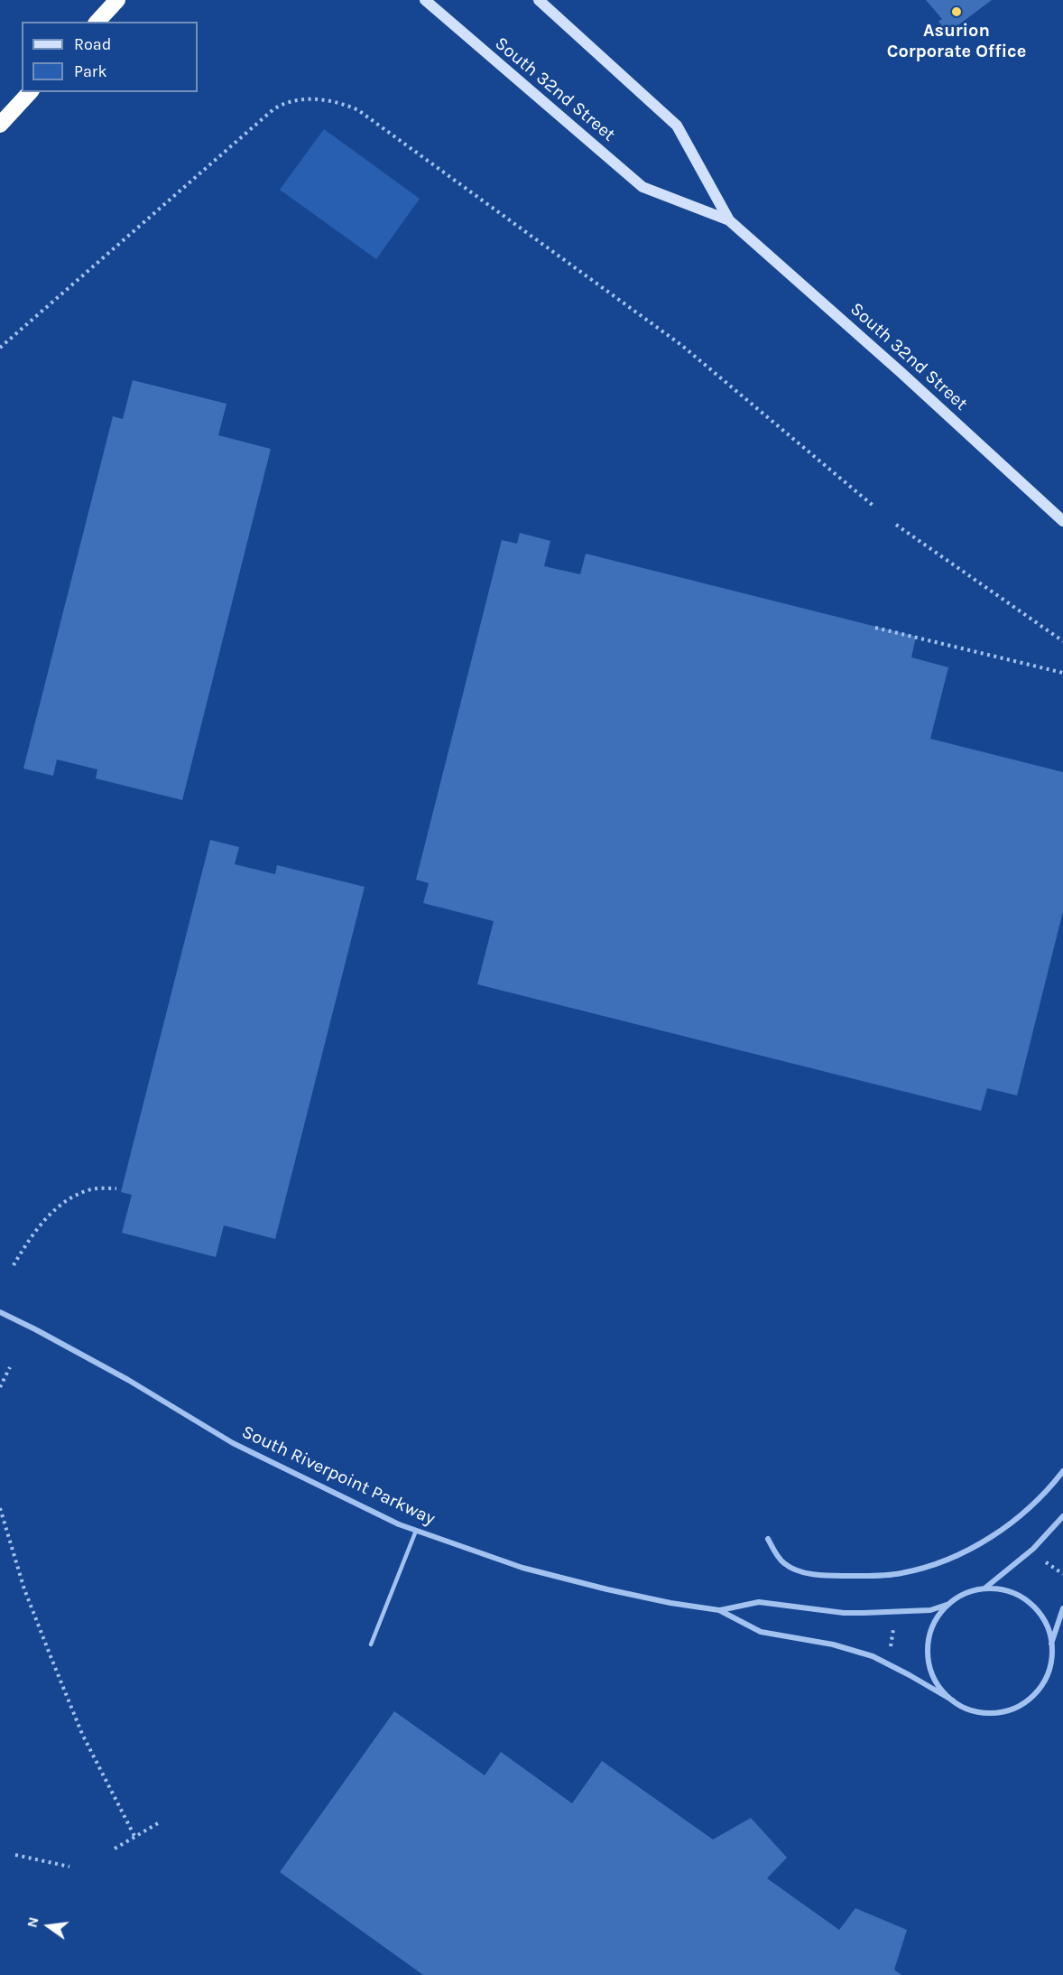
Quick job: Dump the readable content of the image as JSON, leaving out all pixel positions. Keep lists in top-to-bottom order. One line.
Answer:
{"streets":{"main road":["South 32nd Street"],"street":["South Riverpoint Parkway"]},"places":["Asurion Corporate Office"],"legend":["Road","Park"],"north":"left"}
